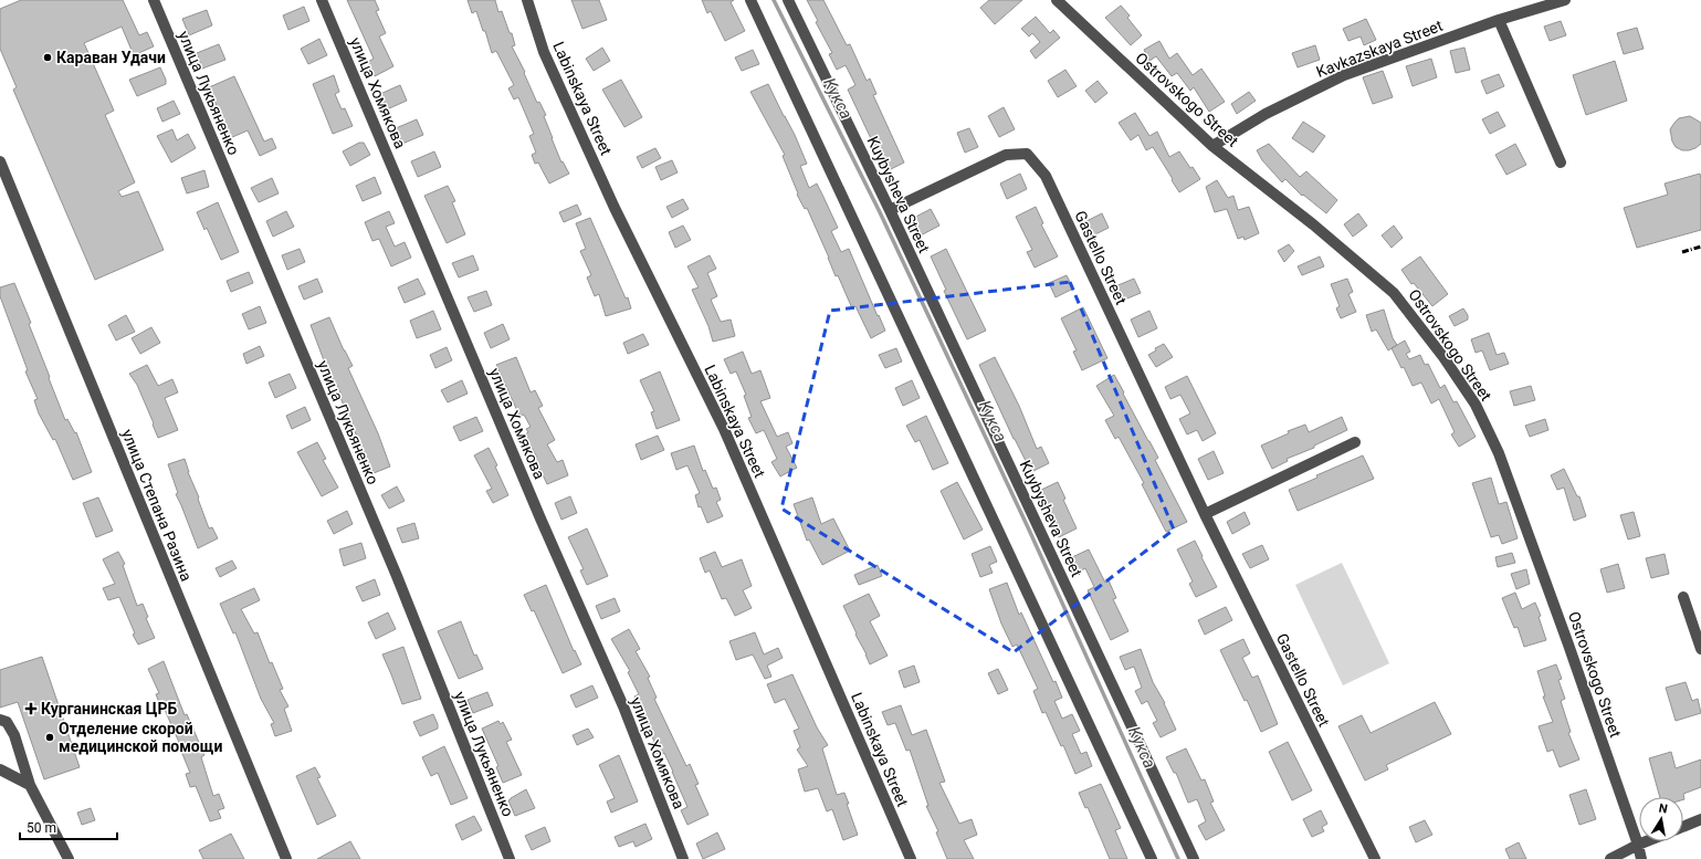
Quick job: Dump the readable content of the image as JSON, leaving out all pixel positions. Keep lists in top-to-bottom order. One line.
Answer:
{"streets":{"street":["Kavkazskaya Street","улица Лукьяненко","улица Хомякова","Labinskaya Street","Ostrovskogo Street","Kuybysheva Street","Gastello Street","улица Степана Разина"]},"crossings":[["Kavkazskaya Street","Ostrovskogo Street"],["Kuybysheva Street","Gastello Street"]],"water":["Кукса"],"places":{"other":["Караван Удачи","Отделение скорой медицинской помощи"],"health":["Курганинская ЦРБ"]},"scale_bar":"50 m","north":"top"}
